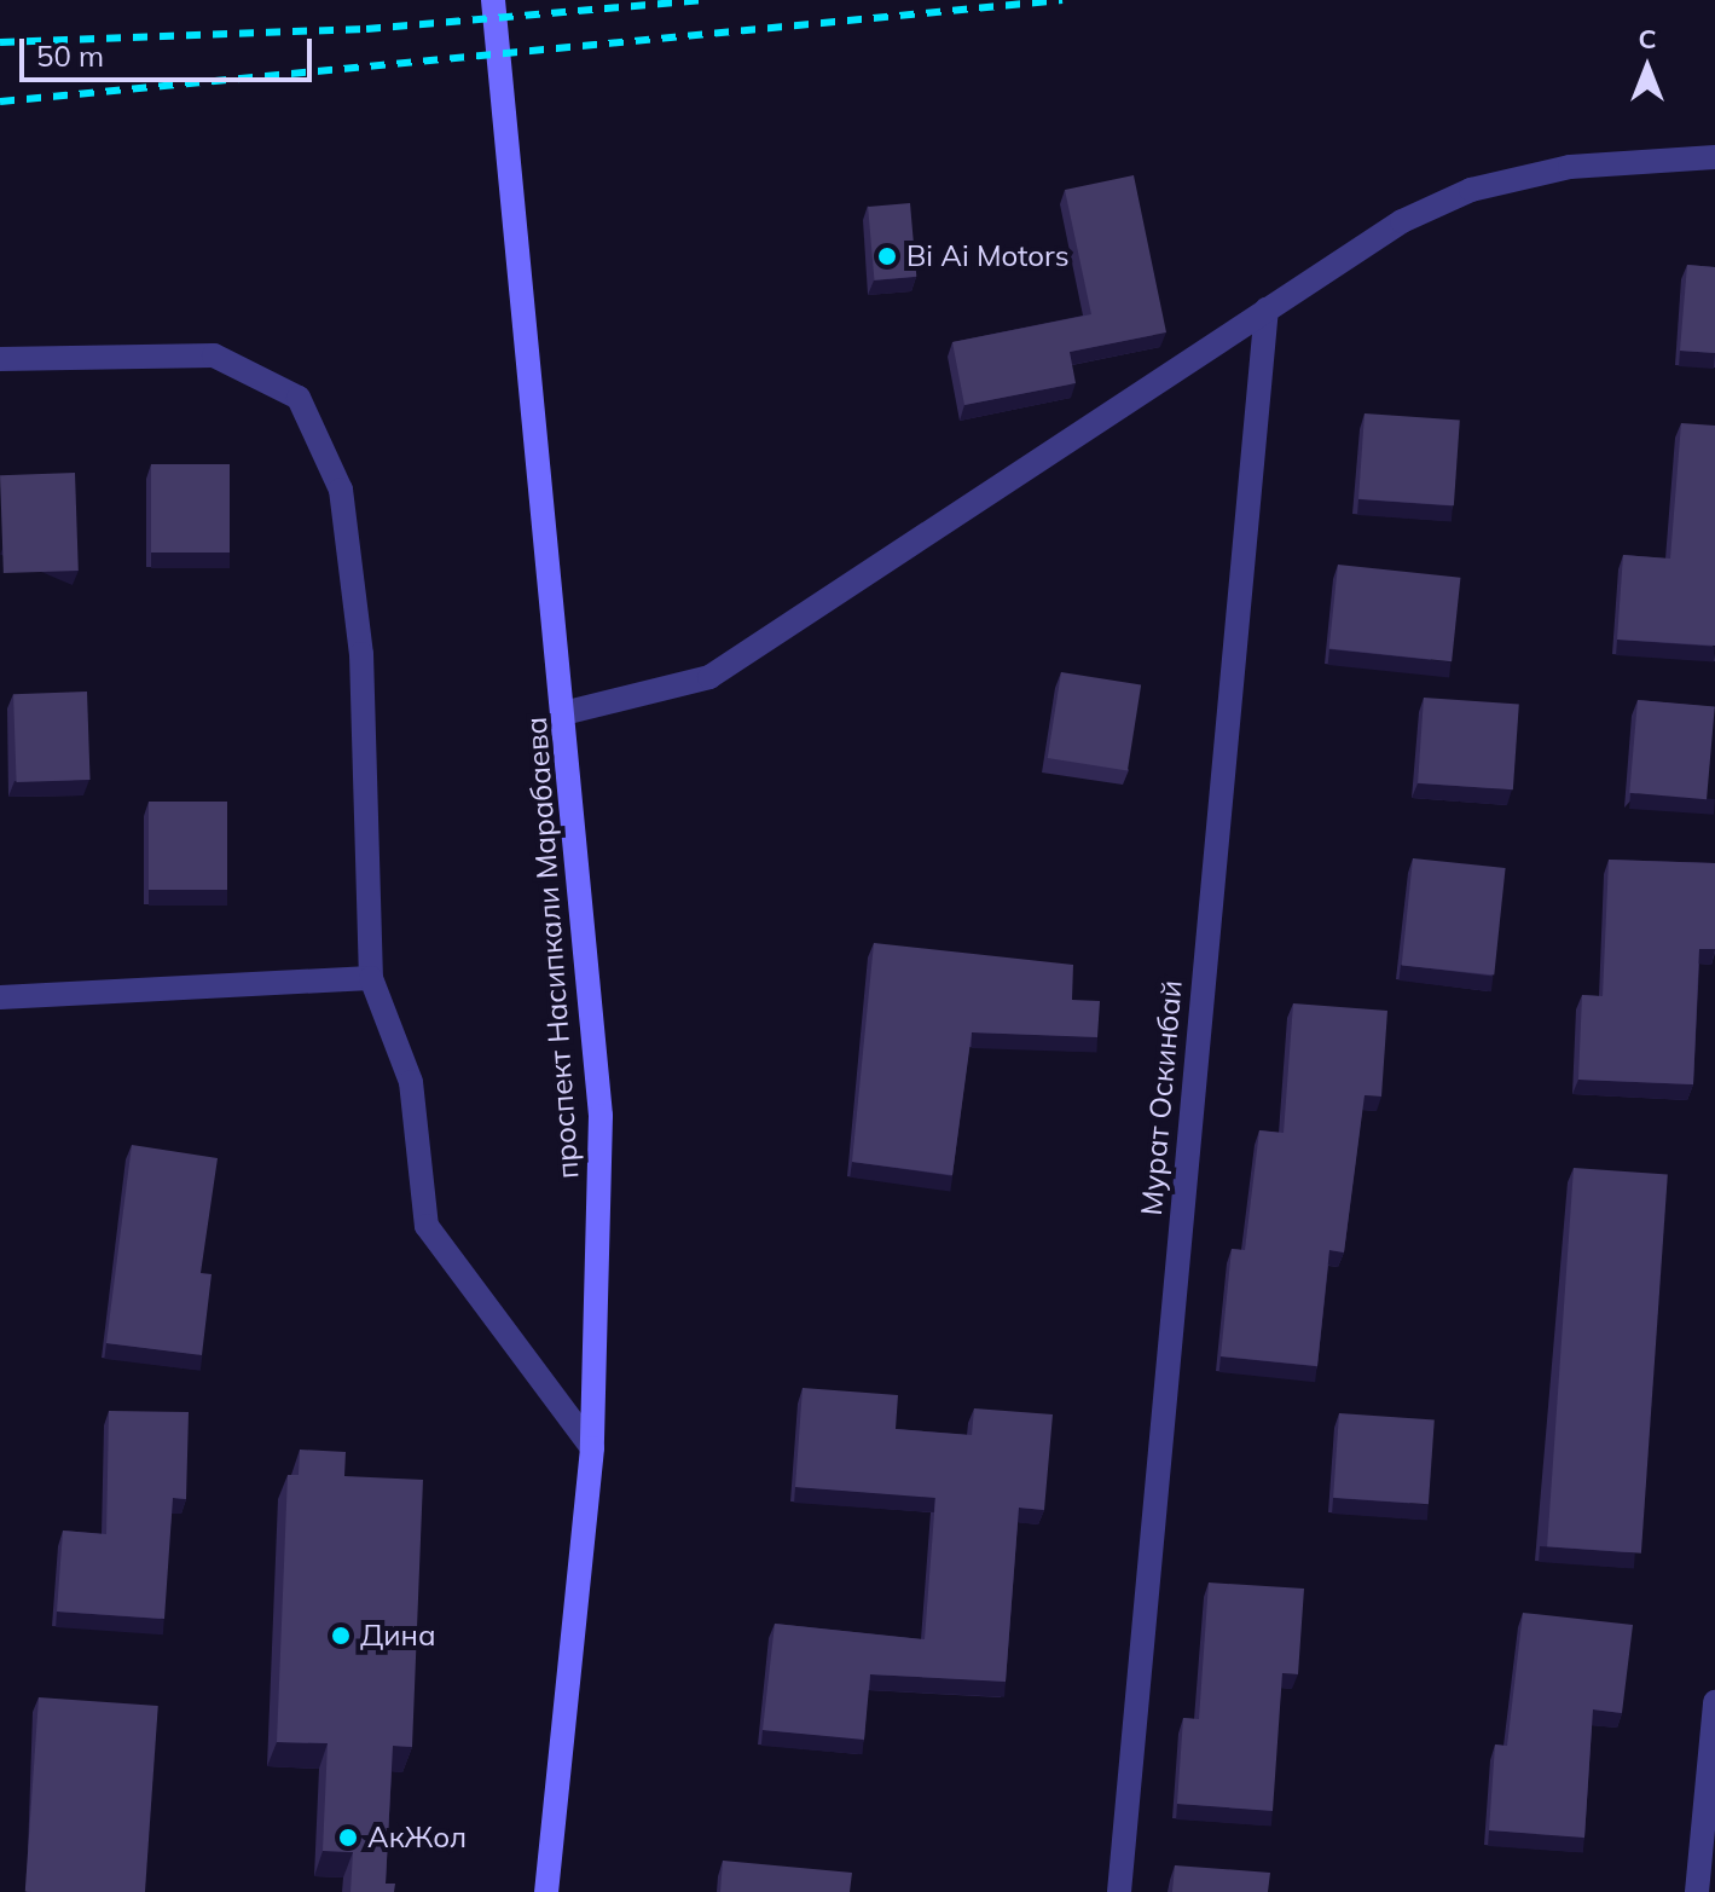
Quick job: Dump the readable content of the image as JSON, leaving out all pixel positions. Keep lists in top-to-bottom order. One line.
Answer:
{"streets":{"main road":["проспект Насипкали Марабаева"],"street":["Мурат Оскинбай"]},"places":["Bi Ai Motors","Дина","АкЖол"],"scale_bar":"50 m","north":"top"}
